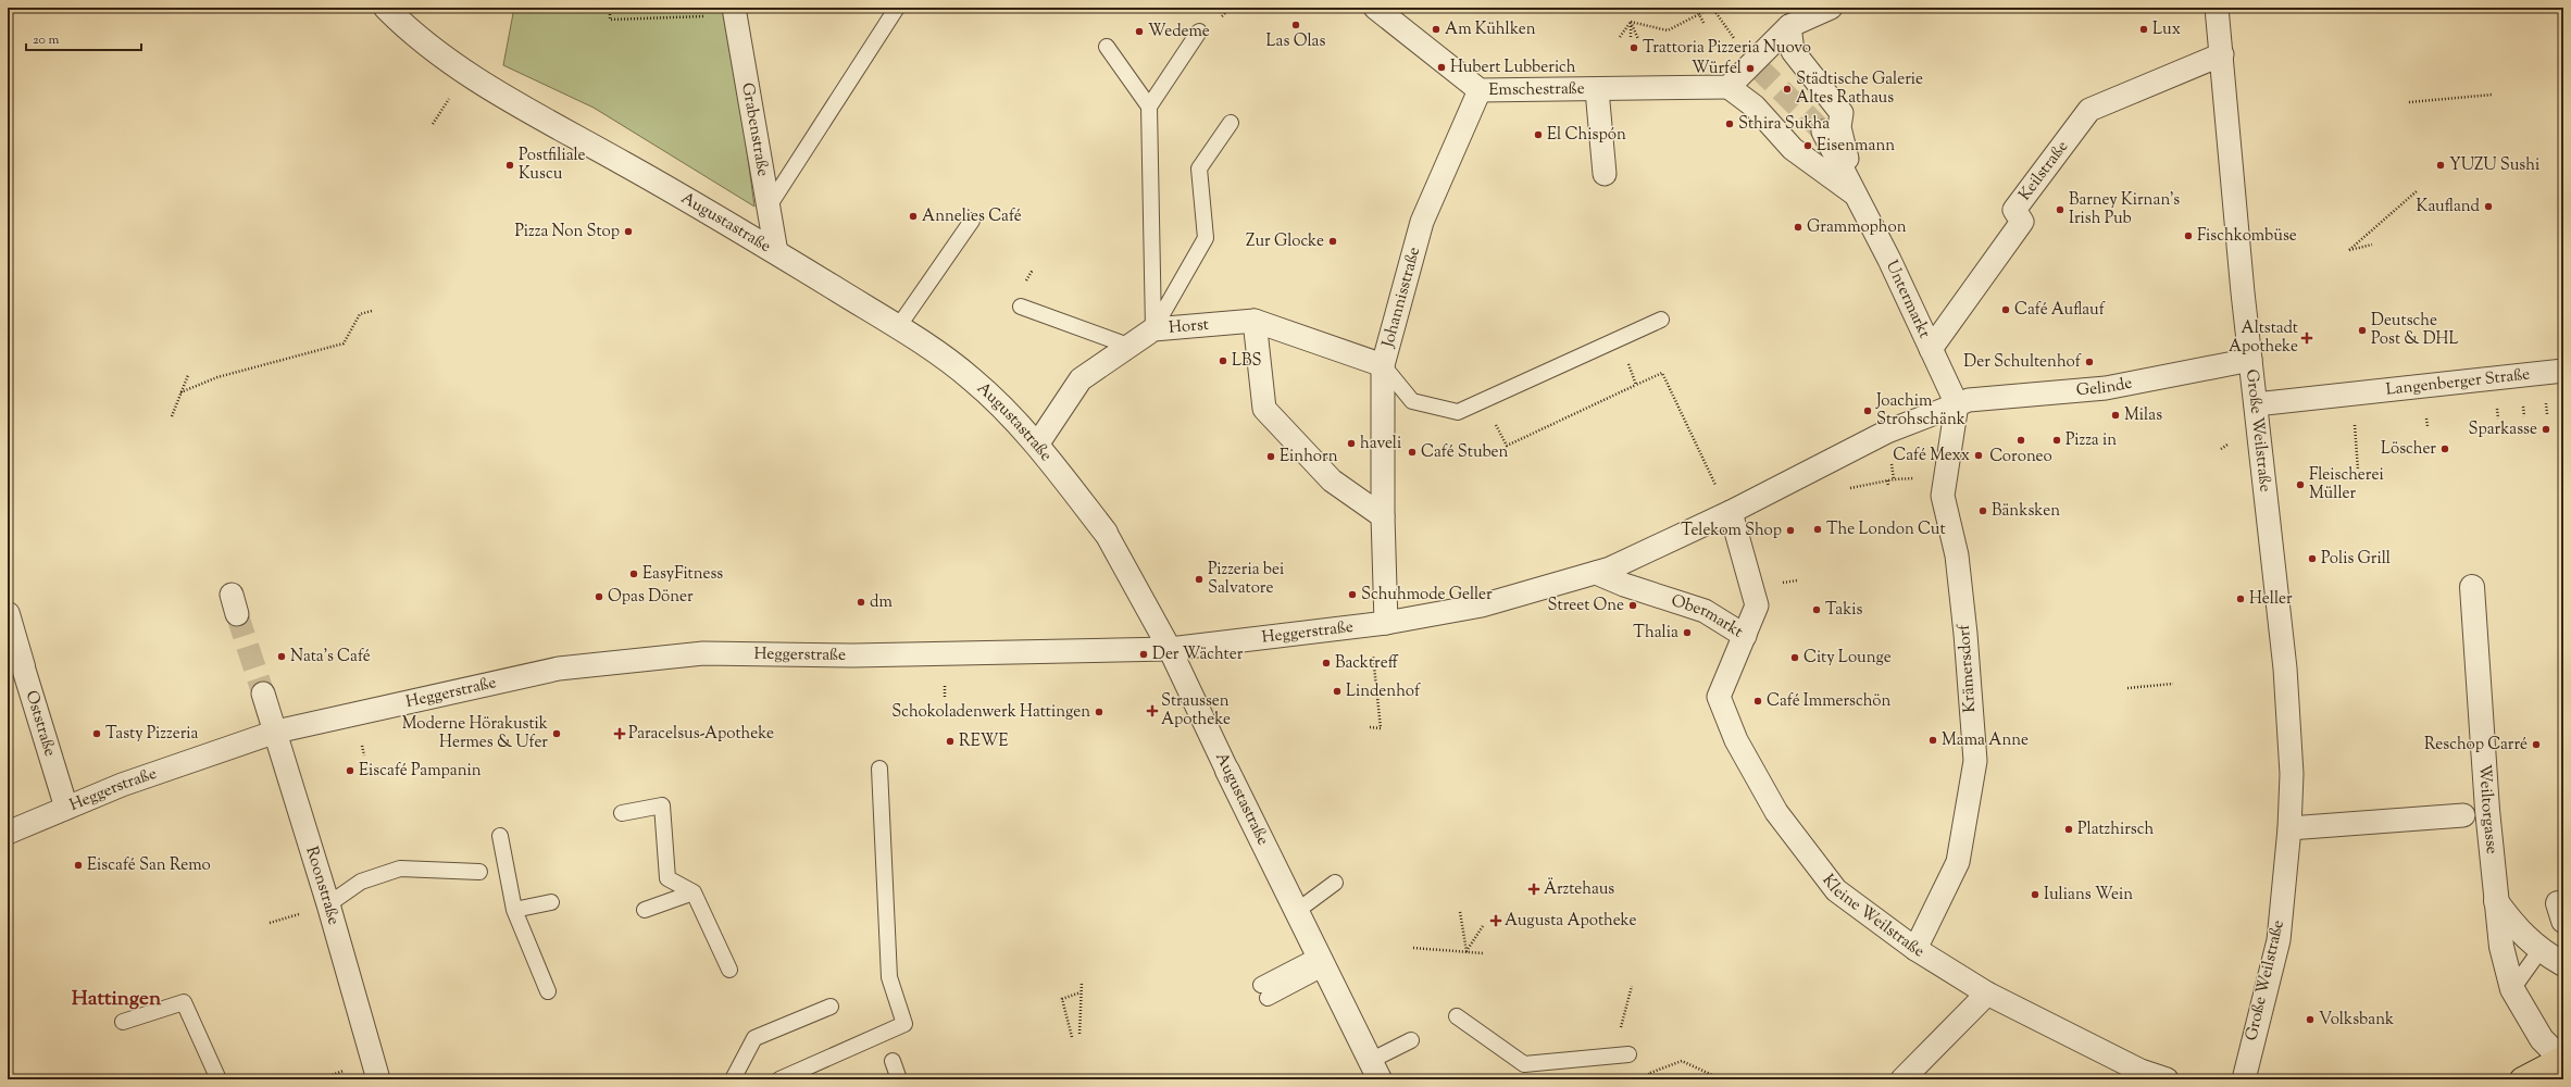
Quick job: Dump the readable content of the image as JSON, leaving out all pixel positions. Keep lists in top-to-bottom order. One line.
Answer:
{"streets":{"street":["Emschestraße","Grabenstraße","Keilstraße","Augustastraße","Johannisstraße","Untermarkt","Horst","Langenberger Straße","Gelinde","Große Weilstraße","Obermarkt","Heggerstraße","Krämersdorf","Oststraße","Weiltorgasse","Roonstraße","Kleine Weilstraße"]},"crossings":[["Emschestraße","Johannisstraße"],["Emschestraße","Untermarkt"],["Grabenstraße","Augustastraße"],["Keilstraße","Untermarkt"],["Keilstraße","Große Weilstraße"],["Augustastraße","Horst"],["Augustastraße","Heggerstraße"],["Johannisstraße","Horst"],["Johannisstraße","Heggerstraße"],["Untermarkt","Gelinde"],["Untermarkt","Krämersdorf"],["Langenberger Straße","Große Weilstraße"],["Gelinde","Große Weilstraße"],["Gelinde","Krämersdorf"],["Obermarkt","Heggerstraße"],["Obermarkt","Kleine Weilstraße"],["Heggerstraße","Oststraße"],["Heggerstraße","Roonstraße"],["Krämersdorf","Kleine Weilstraße"]],"districts":["Hattingen"],"places":{"other":["Las Olas","Am Kühlken","Lux","Wedeme","Trattoria Pizzeria Nuovo","Hubert Lubberich","Würfel","Städtische Galerie Altes Rathaus","Sthira Sukha","El Chispón","Eisenmann","Postfiliale Kuscu","YUZU Sushi","Kaufland","Barney Kirnan's Irish Pub","Annelies Café","Grammophon","Pizza Non Stop","Fischkombüse","Zur Glocke","Café Auflauf","Deutsche Post & DHL","LBS","Der Schultenhof","Joachim Strohschänk","Milas","Sparkasse","Coroneo","Pizza in","haveli","Löscher","Café Stuben","Café Mexx","Einhorn","Fleischerei Müller","Bänksken","The London Cut","Telekom Shop","Polis Grill","EasyFitness","Pizzeria bei Salvatore","Schuhmode Geller","Opas Döner","Heller","dm","Street One","Takis","Thalia","Der Wächter","Nata’s Café","City Lounge","Backtreff","Lindenhof","Café Immerschön","Schokoladenwerk Hattingen","Tasty Pizzeria","Moderne Hörakustik Hermes & Ufer","Mama Anne","REWE","Reschop Carré","Eiscafé Pampanin","Platzhirsch","Eiscafé San Remo","Iulians Wein","Volksbank"],"health":["Altstadt Apotheke","Straussen Apotheke","Paracelsus-Apotheke","Ärztehaus","Augusta Apotheke"]},"scale_bar":"20 m"}
